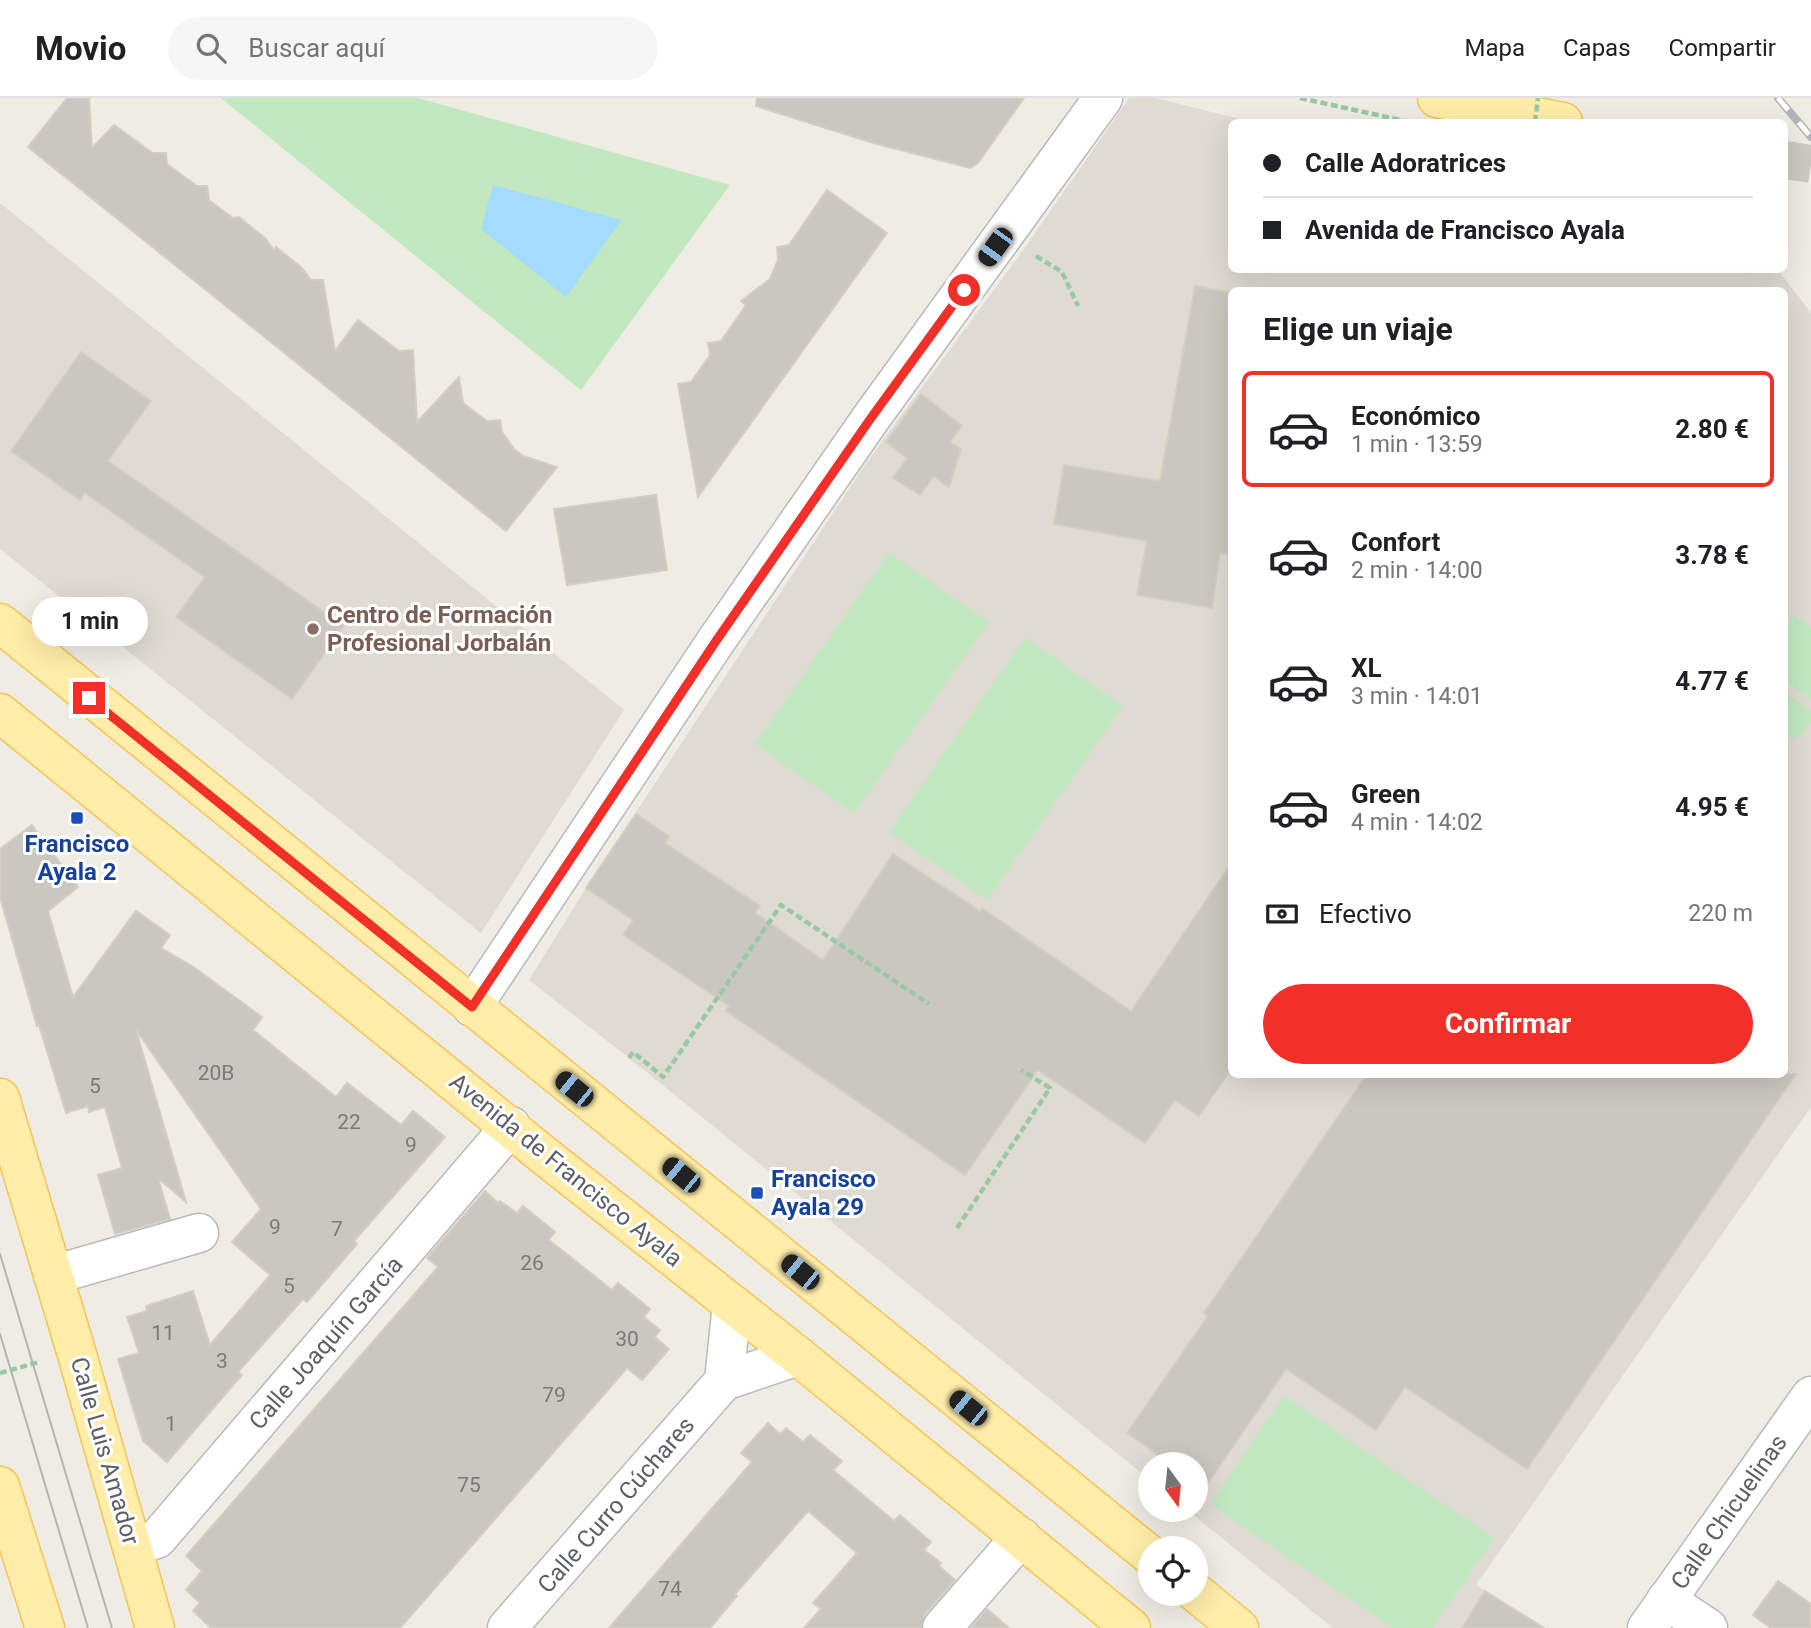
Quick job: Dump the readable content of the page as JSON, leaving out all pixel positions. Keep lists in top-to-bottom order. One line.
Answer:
{"streets":{"main road":["Avenida de Francisco Ayala","Calle Luis Amador"],"street":["Calle Joaquín García","Calle Curro Cúchares","Calle Chicuelinas"]},"crossings":[["Avenida de Francisco Ayala","Calle Joaquín García"],["Calle Joaquín García","Calle Luis Amador"]],"places":{"other":["Centro de Formación Profesional Jorbalán"],"transit":["Francisco Ayala 2","Francisco Ayala 29"]},"house_numbers":["20B","5","22","9","9","7","26","5","11","30","3","79","1","75","74"],"north":"bottom","page":{"header":"Movio","search":"Buscar aquí","nav":["Mapa","Capas","Compartir"],"banner":["Calle Adoratrices","Avenida de Francisco Ayala"],"heading":"Elige un viaje","list":[{"name":"Económico","note":"1 min · 13:59","value":"2.80 €"},{"name":"Confort","note":"2 min · 14:00","value":"3.78 €"},{"name":"XL","note":"3 min · 14:01","value":"4.77 €"},{"name":"Green","note":"4 min · 14:02","value":"4.95 €"}],"bubble":"1 min","pay":["Efectivo","220 m"],"buttons":"Confirmar"}}
